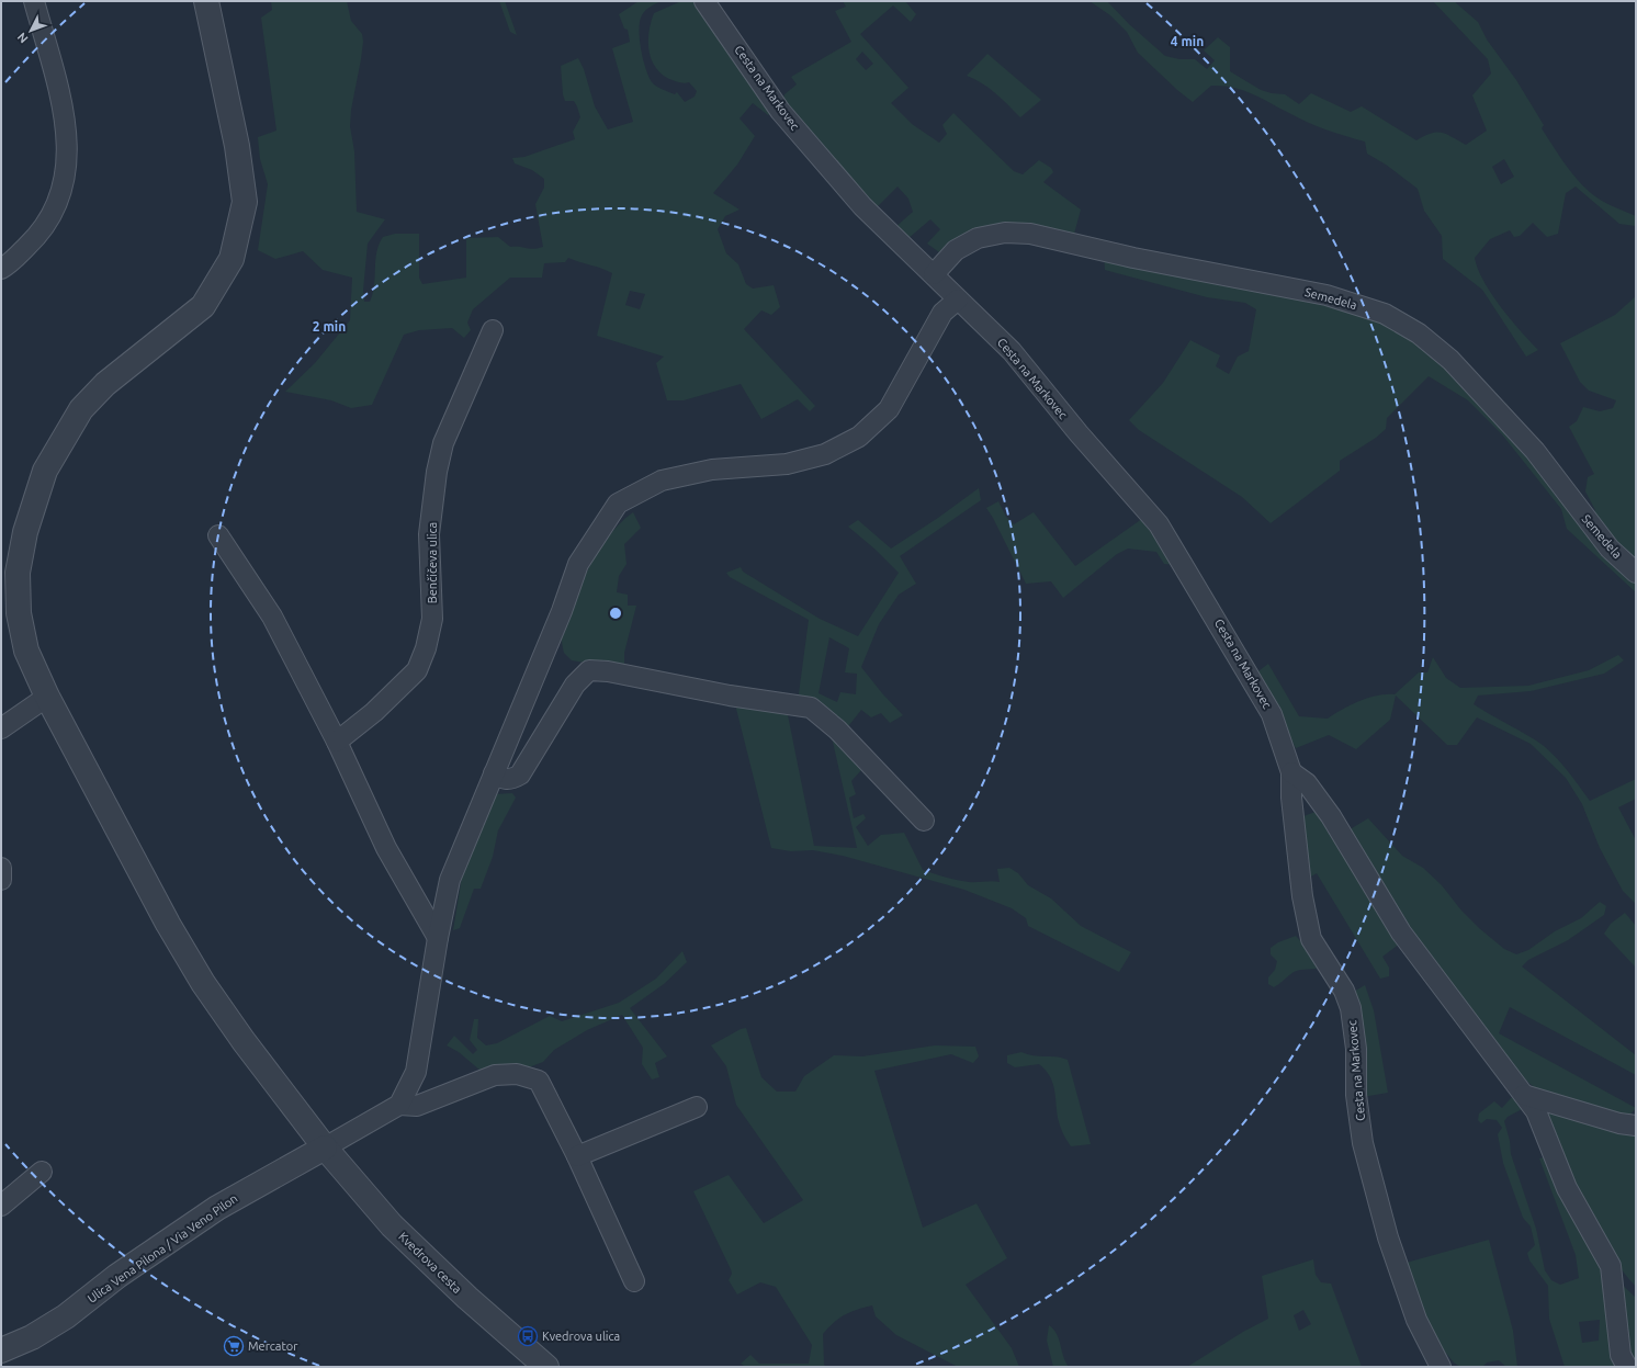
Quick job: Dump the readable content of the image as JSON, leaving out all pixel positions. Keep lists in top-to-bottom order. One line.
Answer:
{"streets":{"street":["Cesta na Markovec","Semedela","Benčičeva ulica","Ulica Vena Pilona / Via Veno Pilon","Kvedrova cesta"]},"crossings":[["Cesta na Markovec","Semedela"],["Ulica Vena Pilona / Via Veno Pilon","Kvedrova cesta"]],"places":{"bus stop":["Kvedrova ulica"],"supermarket":["Mercator"]},"north":"bottom left","rings":["4 min","2 min"]}
